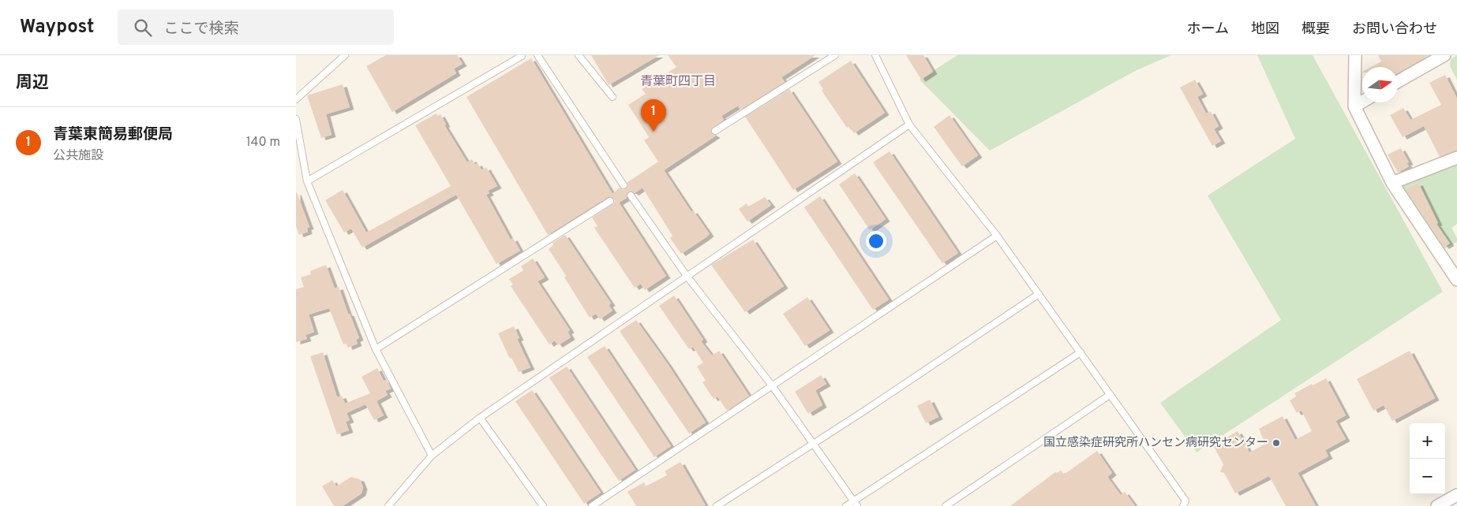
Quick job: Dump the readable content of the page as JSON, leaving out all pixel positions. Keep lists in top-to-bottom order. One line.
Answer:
{"districts":["青葉町四丁目"],"places":["国立感染症研究所ハンセン病研究センター"],"north":"right","page":{"header":"Waypost","search":"ここで検索","nav":["ホーム","地図","概要","お問い合わせ"],"heading":"周辺","pins":"1","list":[{"mark":"1","name":"青葉東簡易郵便局","note":"公共施設","value":"140 m"}],"map_buttons":["+","−"]}}
